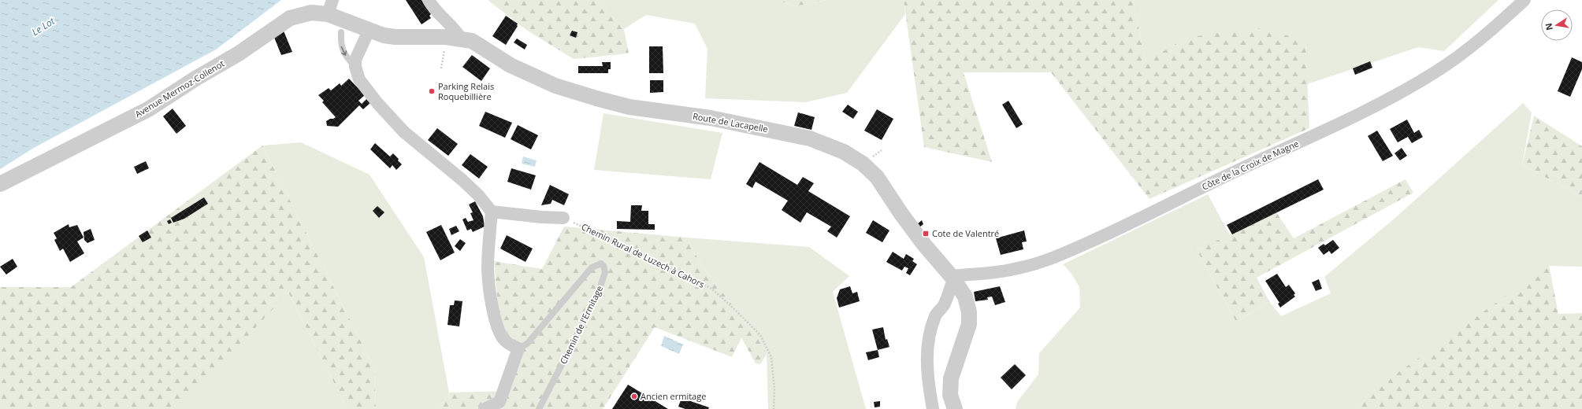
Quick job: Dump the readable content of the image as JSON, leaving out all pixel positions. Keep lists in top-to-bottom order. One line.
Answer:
{"streets":{"street":["Avenue Mermoz-Collenot","Route de Lacapelle","Côte de la Croix de Magne"],"lane":["Chemin de l'Ermitage"],"path":["Chemin Rural de Luzech à Cahors"]},"crossings":[["Avenue Mermoz-Collenot","Route de Lacapelle"],["Route de Lacapelle","Côte de la Croix de Magne"]],"water":["Le Lot"],"places":{"other":["Parking Relais Roquebillière","Ancien ermitage"],"transit":["Cote de Valentré"]},"north":"left"}
